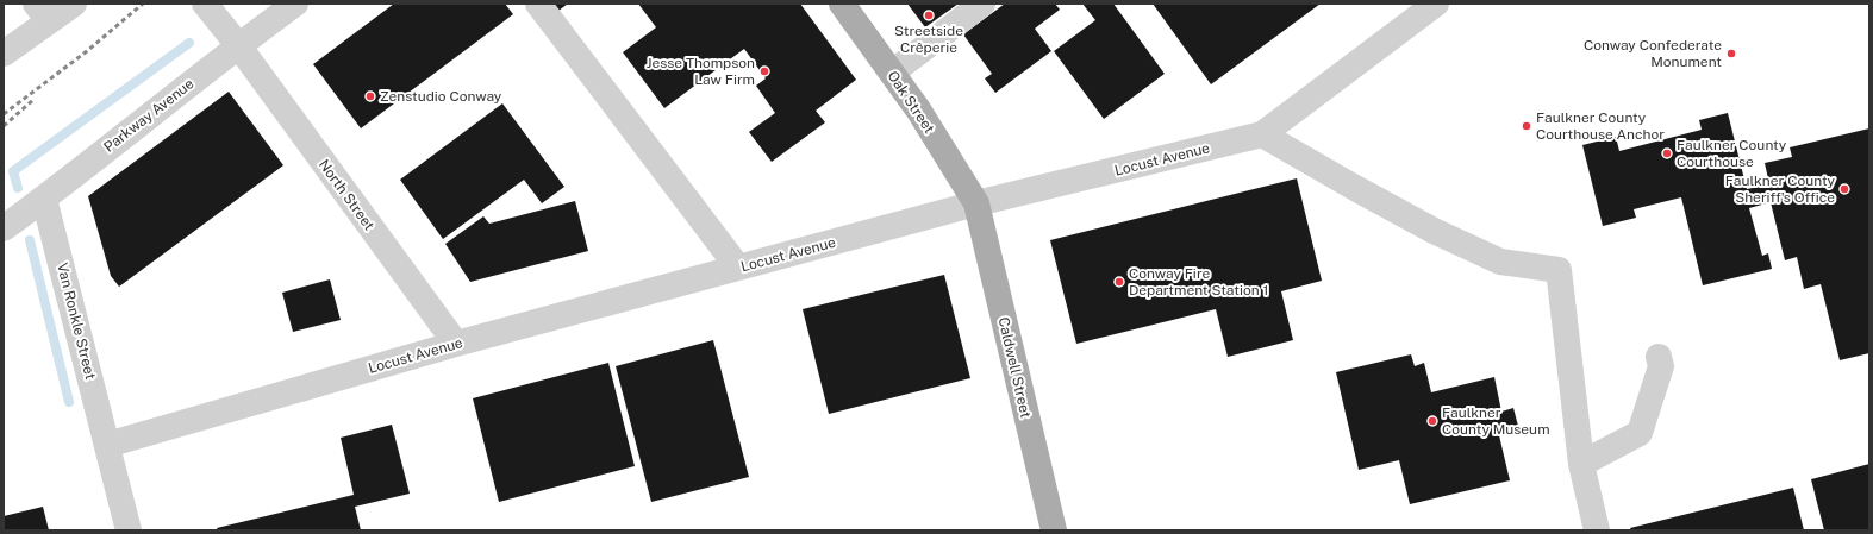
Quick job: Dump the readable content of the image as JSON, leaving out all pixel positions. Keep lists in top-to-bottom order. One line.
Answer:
{"streets":{"main road":["Oak Street","Caldwell Street"],"street":["Parkway Avenue","Locust Avenue","North Street","Van Ronkle Street"]},"crossings":[["Oak Street","Locust Avenue"],["Oak Street","Caldwell Street"],["Parkway Avenue","North Street"],["Parkway Avenue","Van Ronkle Street"],["Locust Avenue","North Street"],["Locust Avenue","Van Ronkle Street"],["Locust Avenue","Caldwell Street"]],"places":["Streetside Crêperie","Conway Confederate Monument","Jesse Thompson Law Firm","Zenstudio Conway","Faulkner County Courthouse Anchor","Faulkner County Courthouse","Faulkner County Sheriff's Office","Conway Fire Department Station 1","Faulkner County Museum"]}
